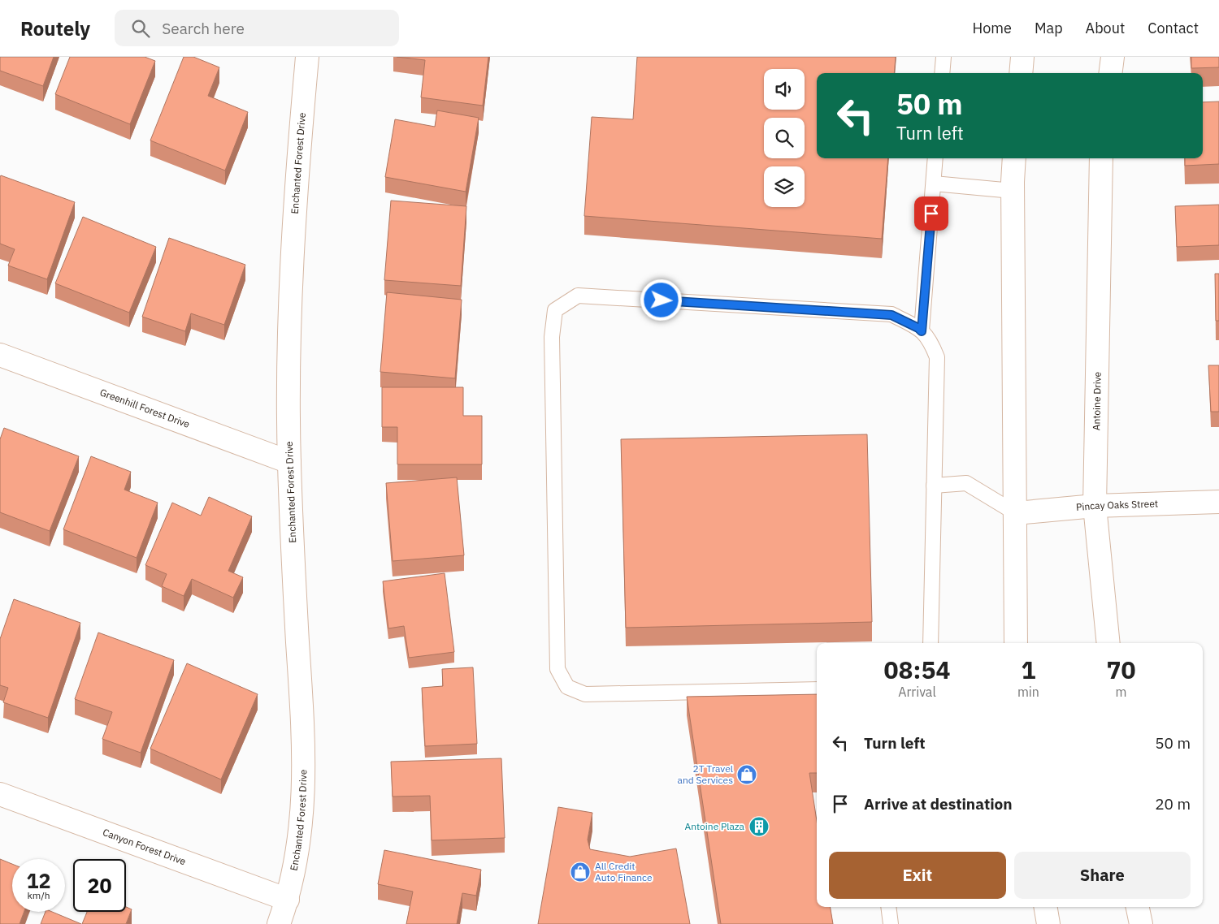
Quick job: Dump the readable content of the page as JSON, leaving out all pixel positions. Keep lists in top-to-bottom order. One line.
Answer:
{"streets":{"street":["Enchanted Forest Drive","Antoine Drive","Greenhill Forest Drive","Pincay Oaks Street","Canyon Forest Drive"]},"crossings":[["Enchanted Forest Drive","Greenhill Forest Drive"],["Enchanted Forest Drive","Canyon Forest Drive"],["Antoine Drive","Pincay Oaks Street"]],"places":{"shop":["2T Travel and Services","All Credit Auto Finance"],"building":["Antoine Plaza"]},"page":{"header":"Routely","search":"Search here","nav":["Home","Map","About","Contact"],"turn":["50 m","Turn left"],"eta":["08:54","Arrival","1","min","70","m"],"list":[{"name":"Turn left","value":"50 m"},{"name":"Arrive at destination","value":"20 m"}],"buttons":["Exit","Share"],"speed":"12 km/h","limit":"20"}}
